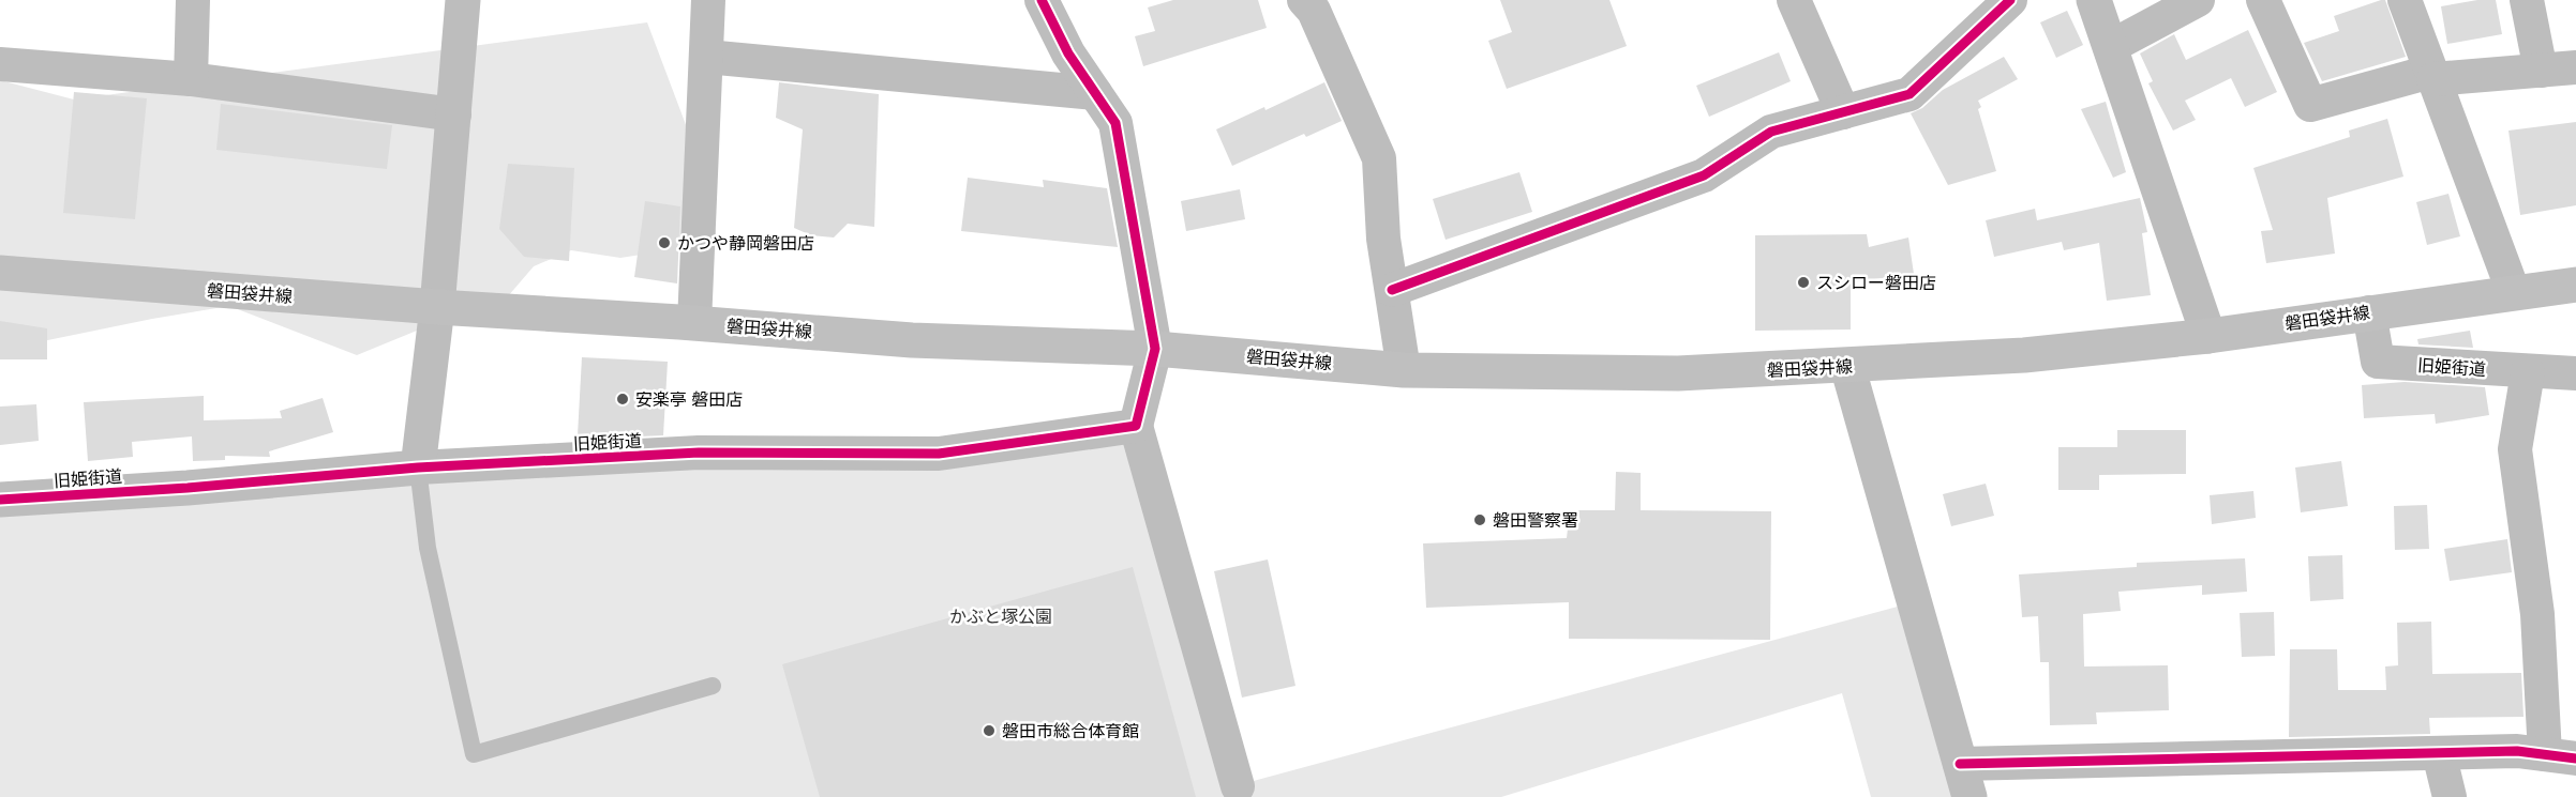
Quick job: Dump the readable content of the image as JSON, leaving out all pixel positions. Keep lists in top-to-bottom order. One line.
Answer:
{"streets":{"main road":["磐田袋井線"],"street":["旧姫街道"]},"crossings":[["磐田袋井線","旧姫街道"]],"parks":["かぶと塚公園"],"places":["かつや静岡磐田店","スシロー磐田店","安楽亭 磐田店","磐田警察署","磐田市総合体育館"]}
